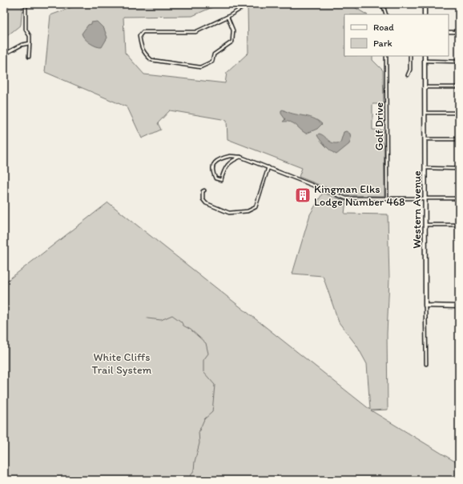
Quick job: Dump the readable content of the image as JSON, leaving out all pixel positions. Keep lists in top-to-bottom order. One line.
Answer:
{"streets":{"street":["Golf Drive","Western Avenue"]},"parks":["White Cliffs Trail System"],"places":{"building":["Kingman Elks Lodge Number 468"]},"legend":["Road","Park"]}
